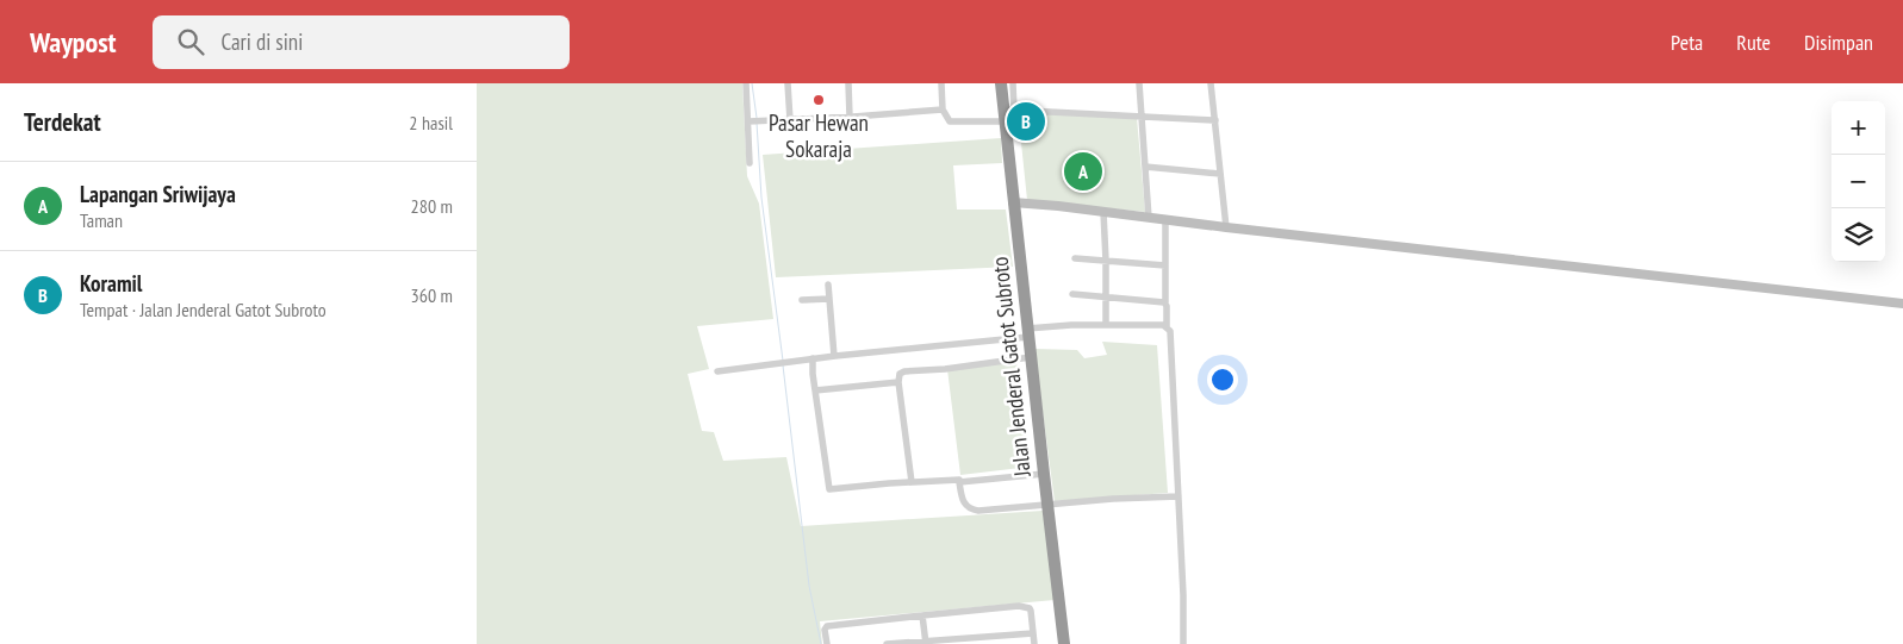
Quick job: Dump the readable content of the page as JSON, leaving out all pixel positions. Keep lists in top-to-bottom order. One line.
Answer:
{"streets":{"highway":["Jalan Jenderal Gatot Subroto"]},"places":["Pasar Hewan Sokaraja"],"page":{"header":"Waypost","search":"Cari di sini","nav":["Peta","Rute","Disimpan"],"heading":["Terdekat","2 hasil"],"pins":["B","A"],"map_buttons":["+","−"],"list":[{"mark":"A","name":"Lapangan Sriwijaya","note":"Taman","value":"280 m"},{"mark":"B","name":"Koramil","note":"Tempat · Jalan Jenderal Gatot Subroto","value":"360 m"}]}}
